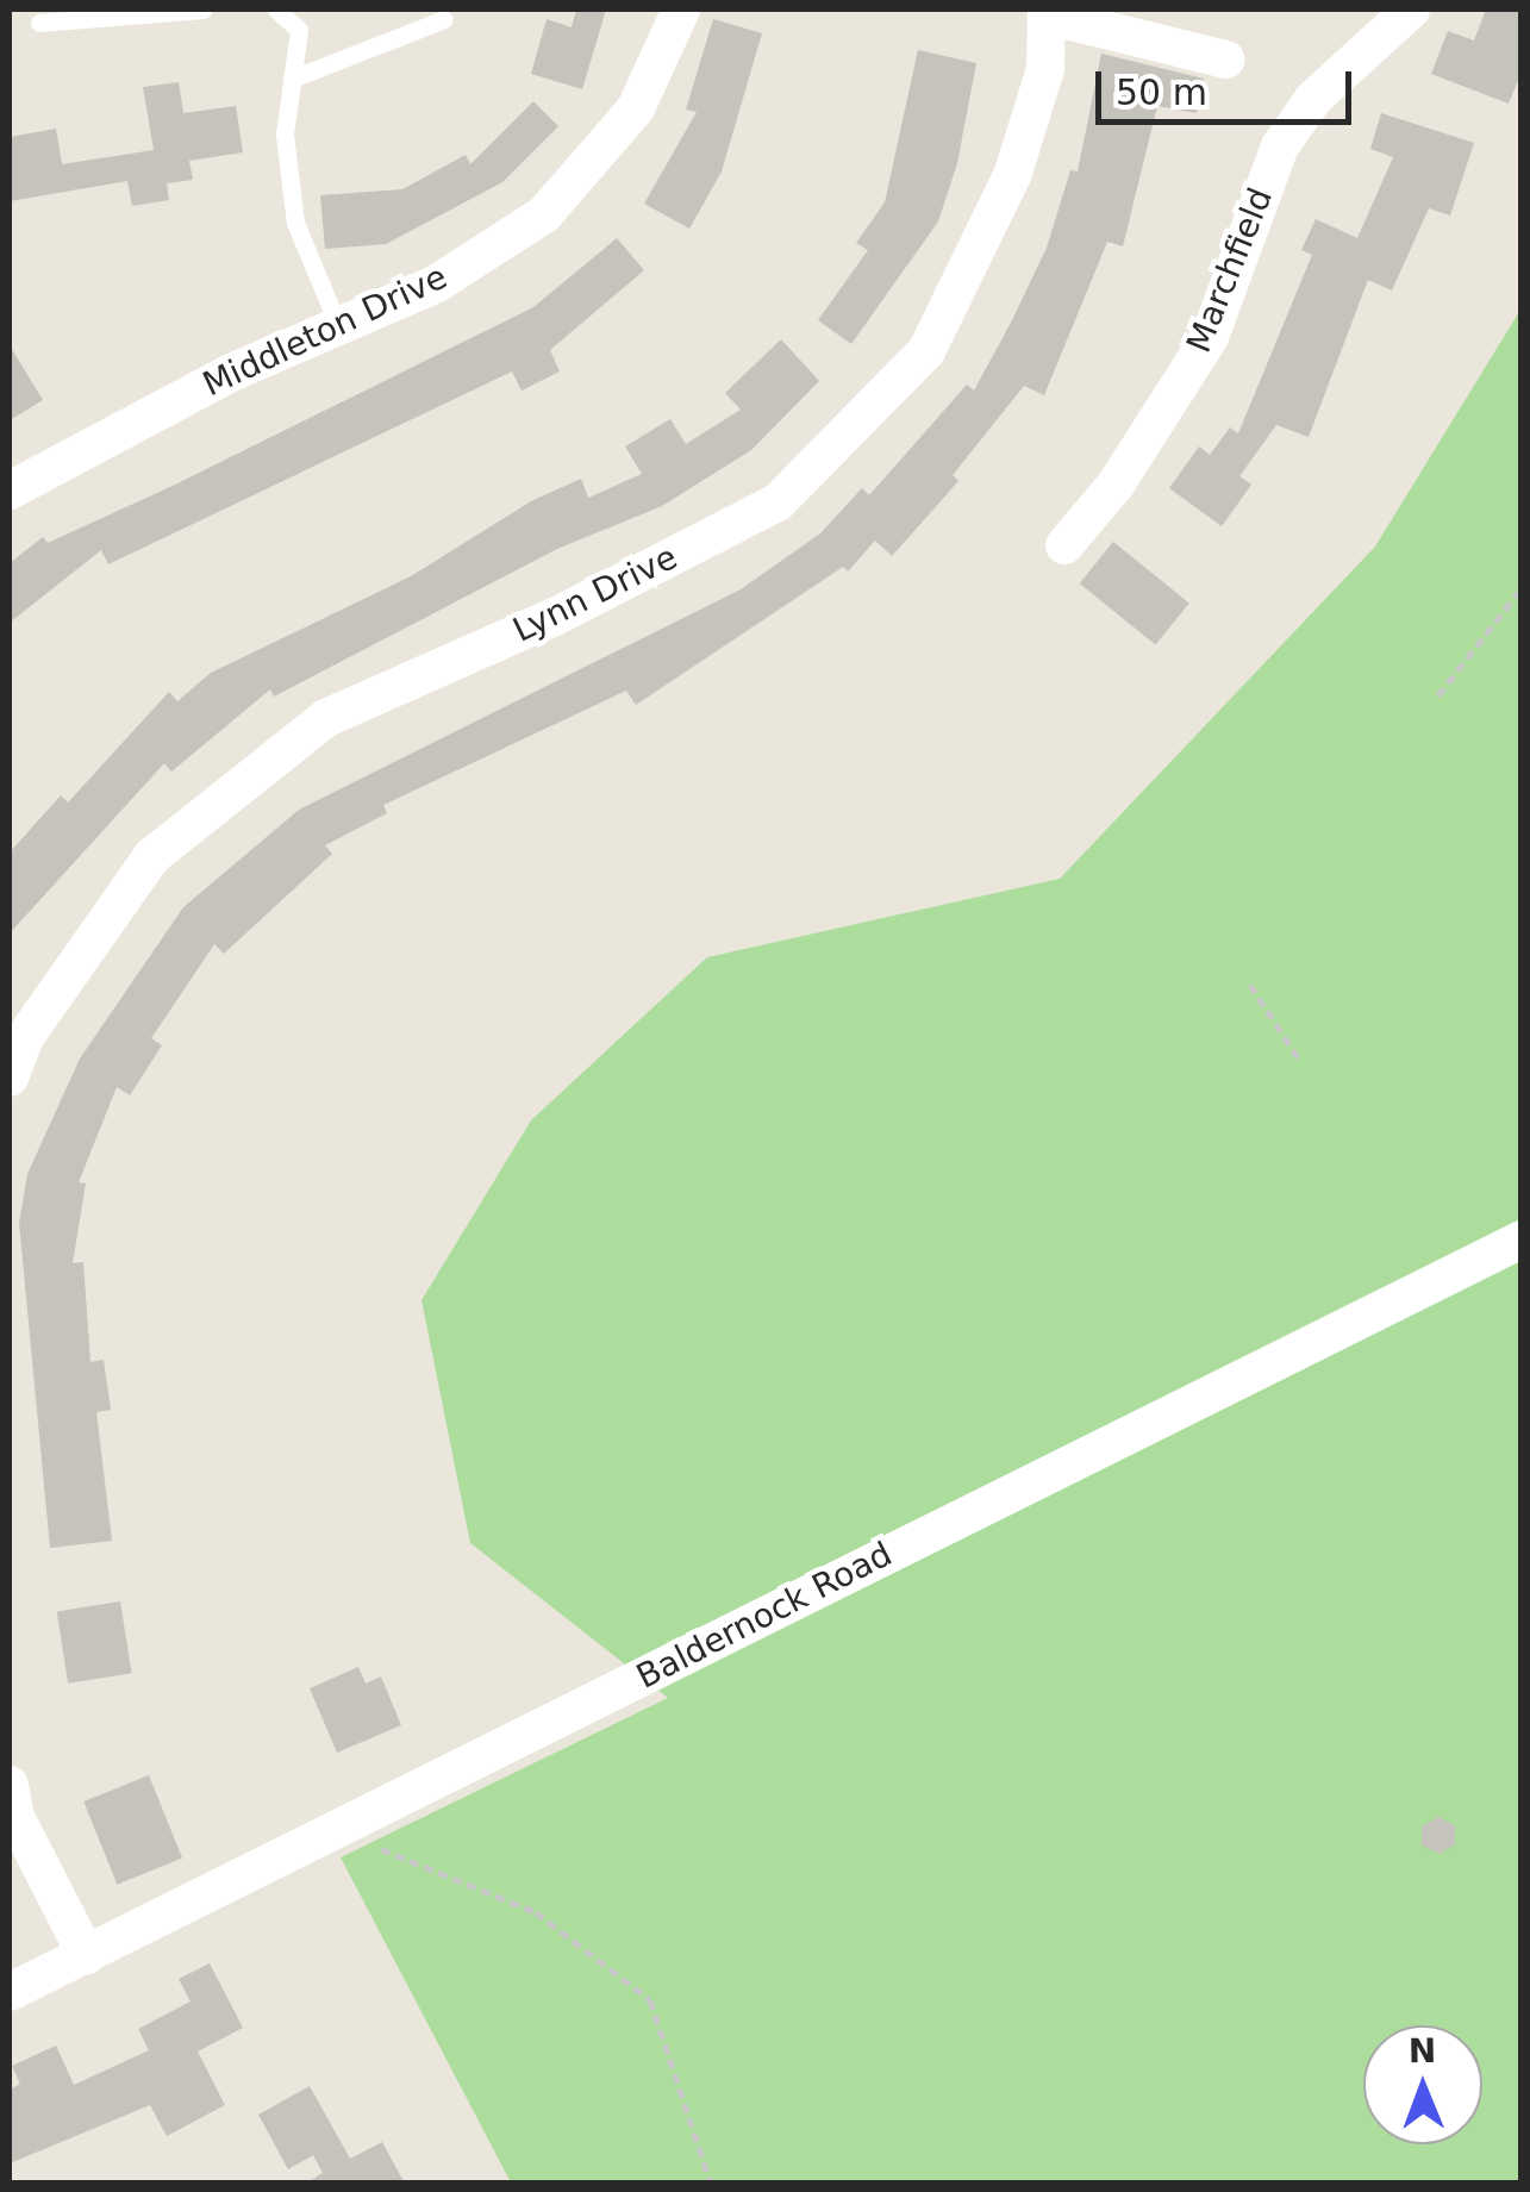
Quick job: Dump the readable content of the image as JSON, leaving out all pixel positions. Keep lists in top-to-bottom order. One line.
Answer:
{"streets":{"street":["Marchfield","Middleton Drive","Lynn Drive","Baldernock Road"]},"scale_bar":"50 m","north":"top"}
